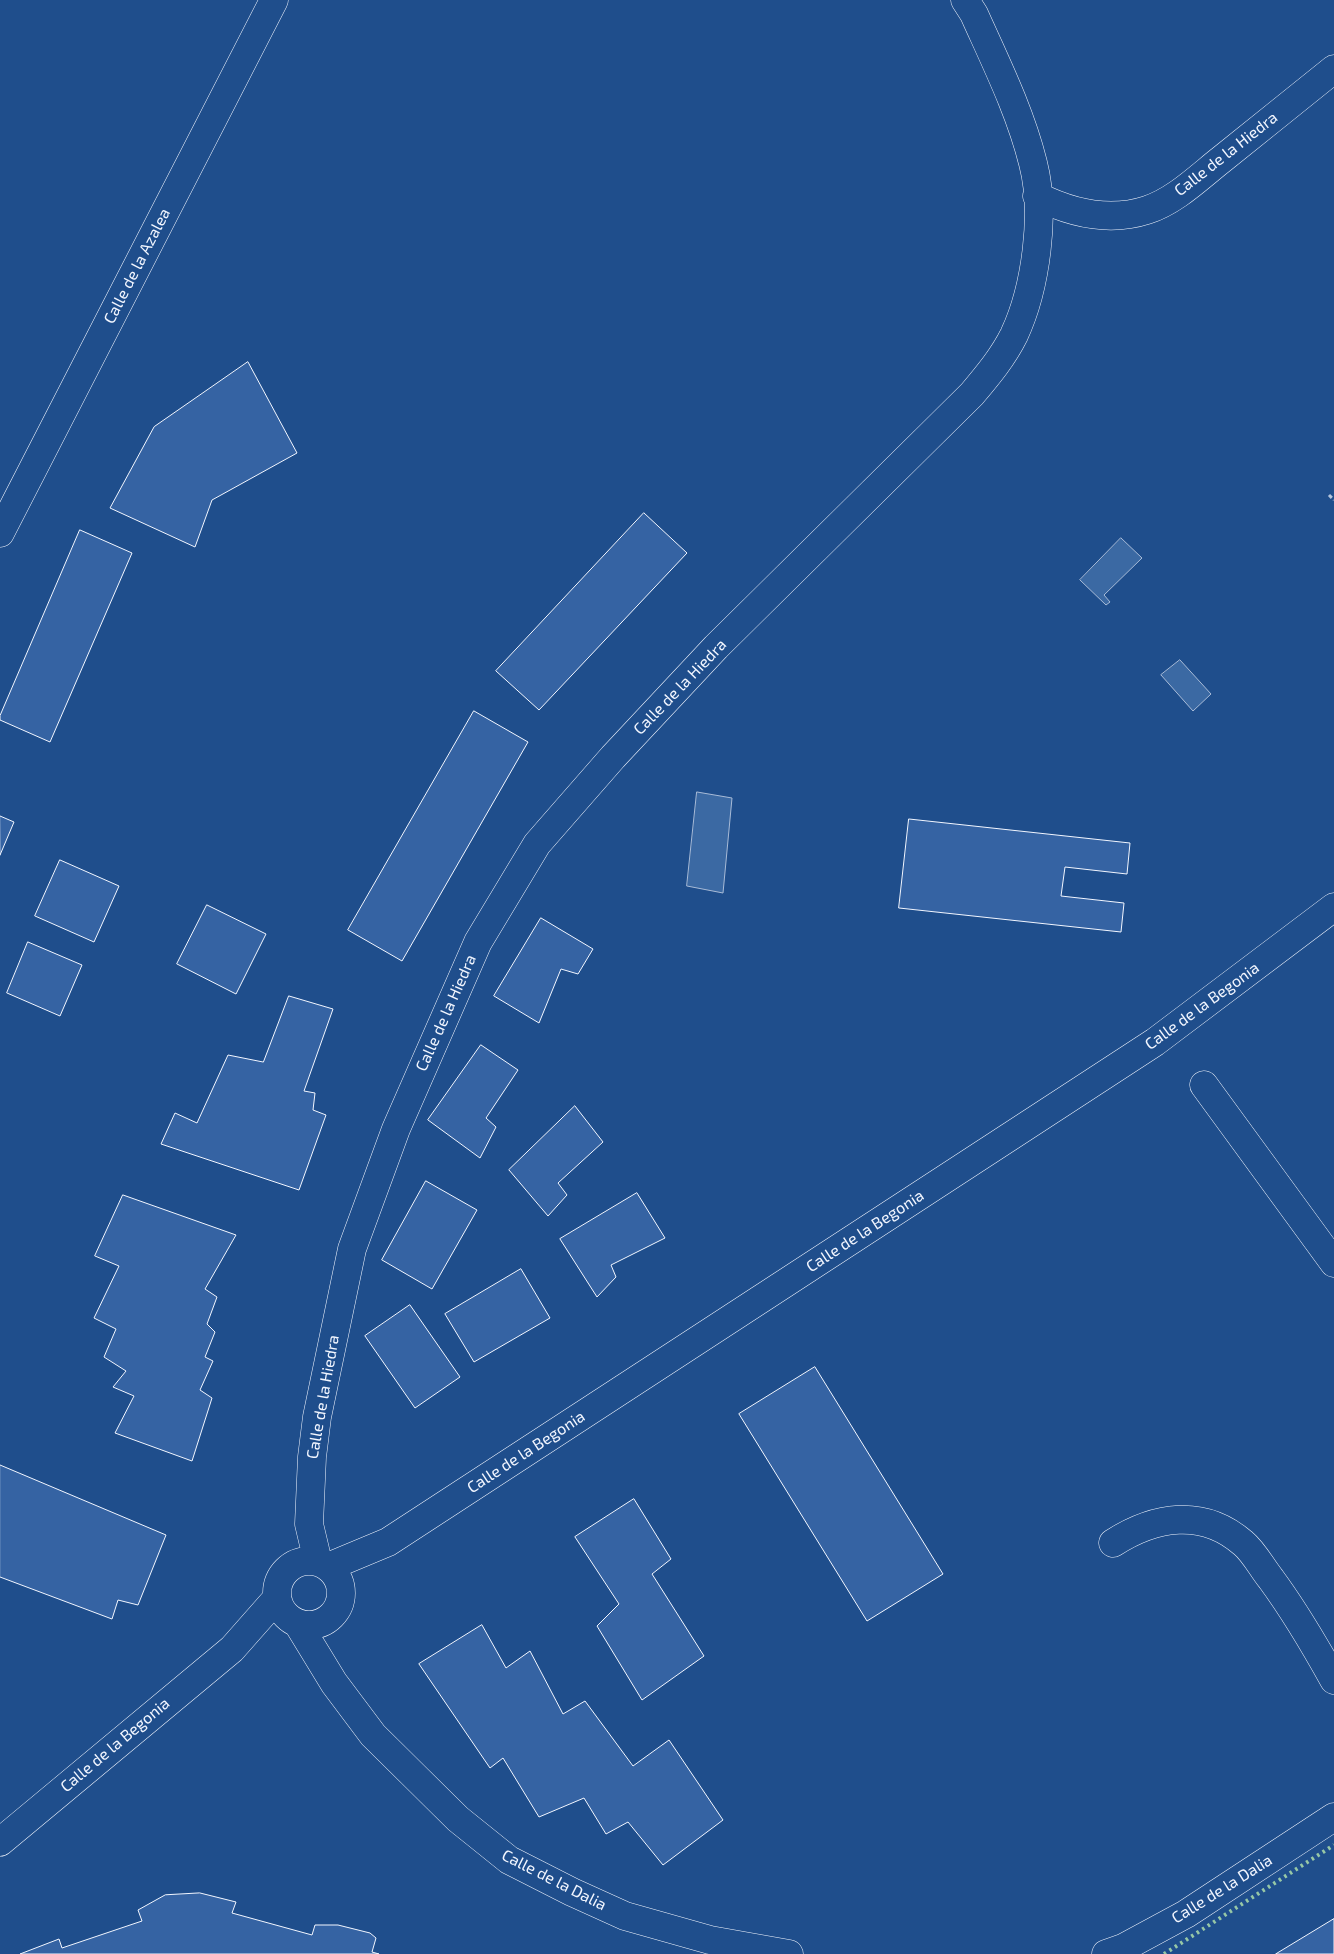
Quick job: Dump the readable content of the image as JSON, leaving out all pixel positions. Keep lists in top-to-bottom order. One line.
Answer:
{"streets":{"street":["Calle de la Hiedra","Calle de la Azalea","Calle de la Begonia","Calle de la Dalia"]},"crossings":[["Calle de la Hiedra","Calle de la Begonia"],["Calle de la Hiedra","Calle de la Dalia"],["Calle de la Begonia","Calle de la Dalia"]]}
